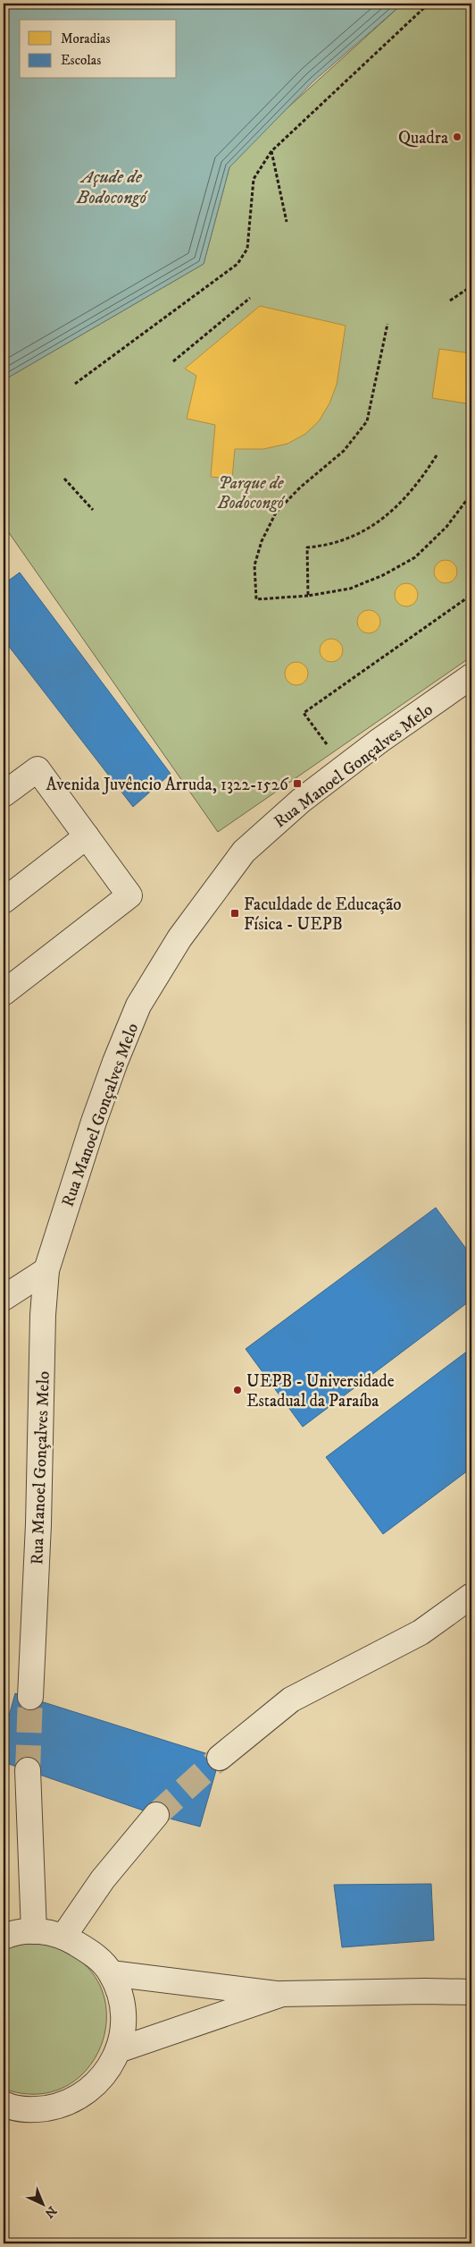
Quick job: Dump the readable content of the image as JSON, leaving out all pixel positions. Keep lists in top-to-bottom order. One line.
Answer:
{"streets":{"street":["Rua Manoel Gonçalves Melo"]},"water":["Açude de Bodocongó"],"parks":["Parque de Bodocongó"],"places":{"other":["Quadra","UEPB - Universidade Estadual da Paraíba"],"transit":["Avenida Juvêncio Arruda, 1322-1526","Faculdade de Educação Física - UEPB"]},"legend":["Moradias","Escolas"],"north":"bottom right"}
